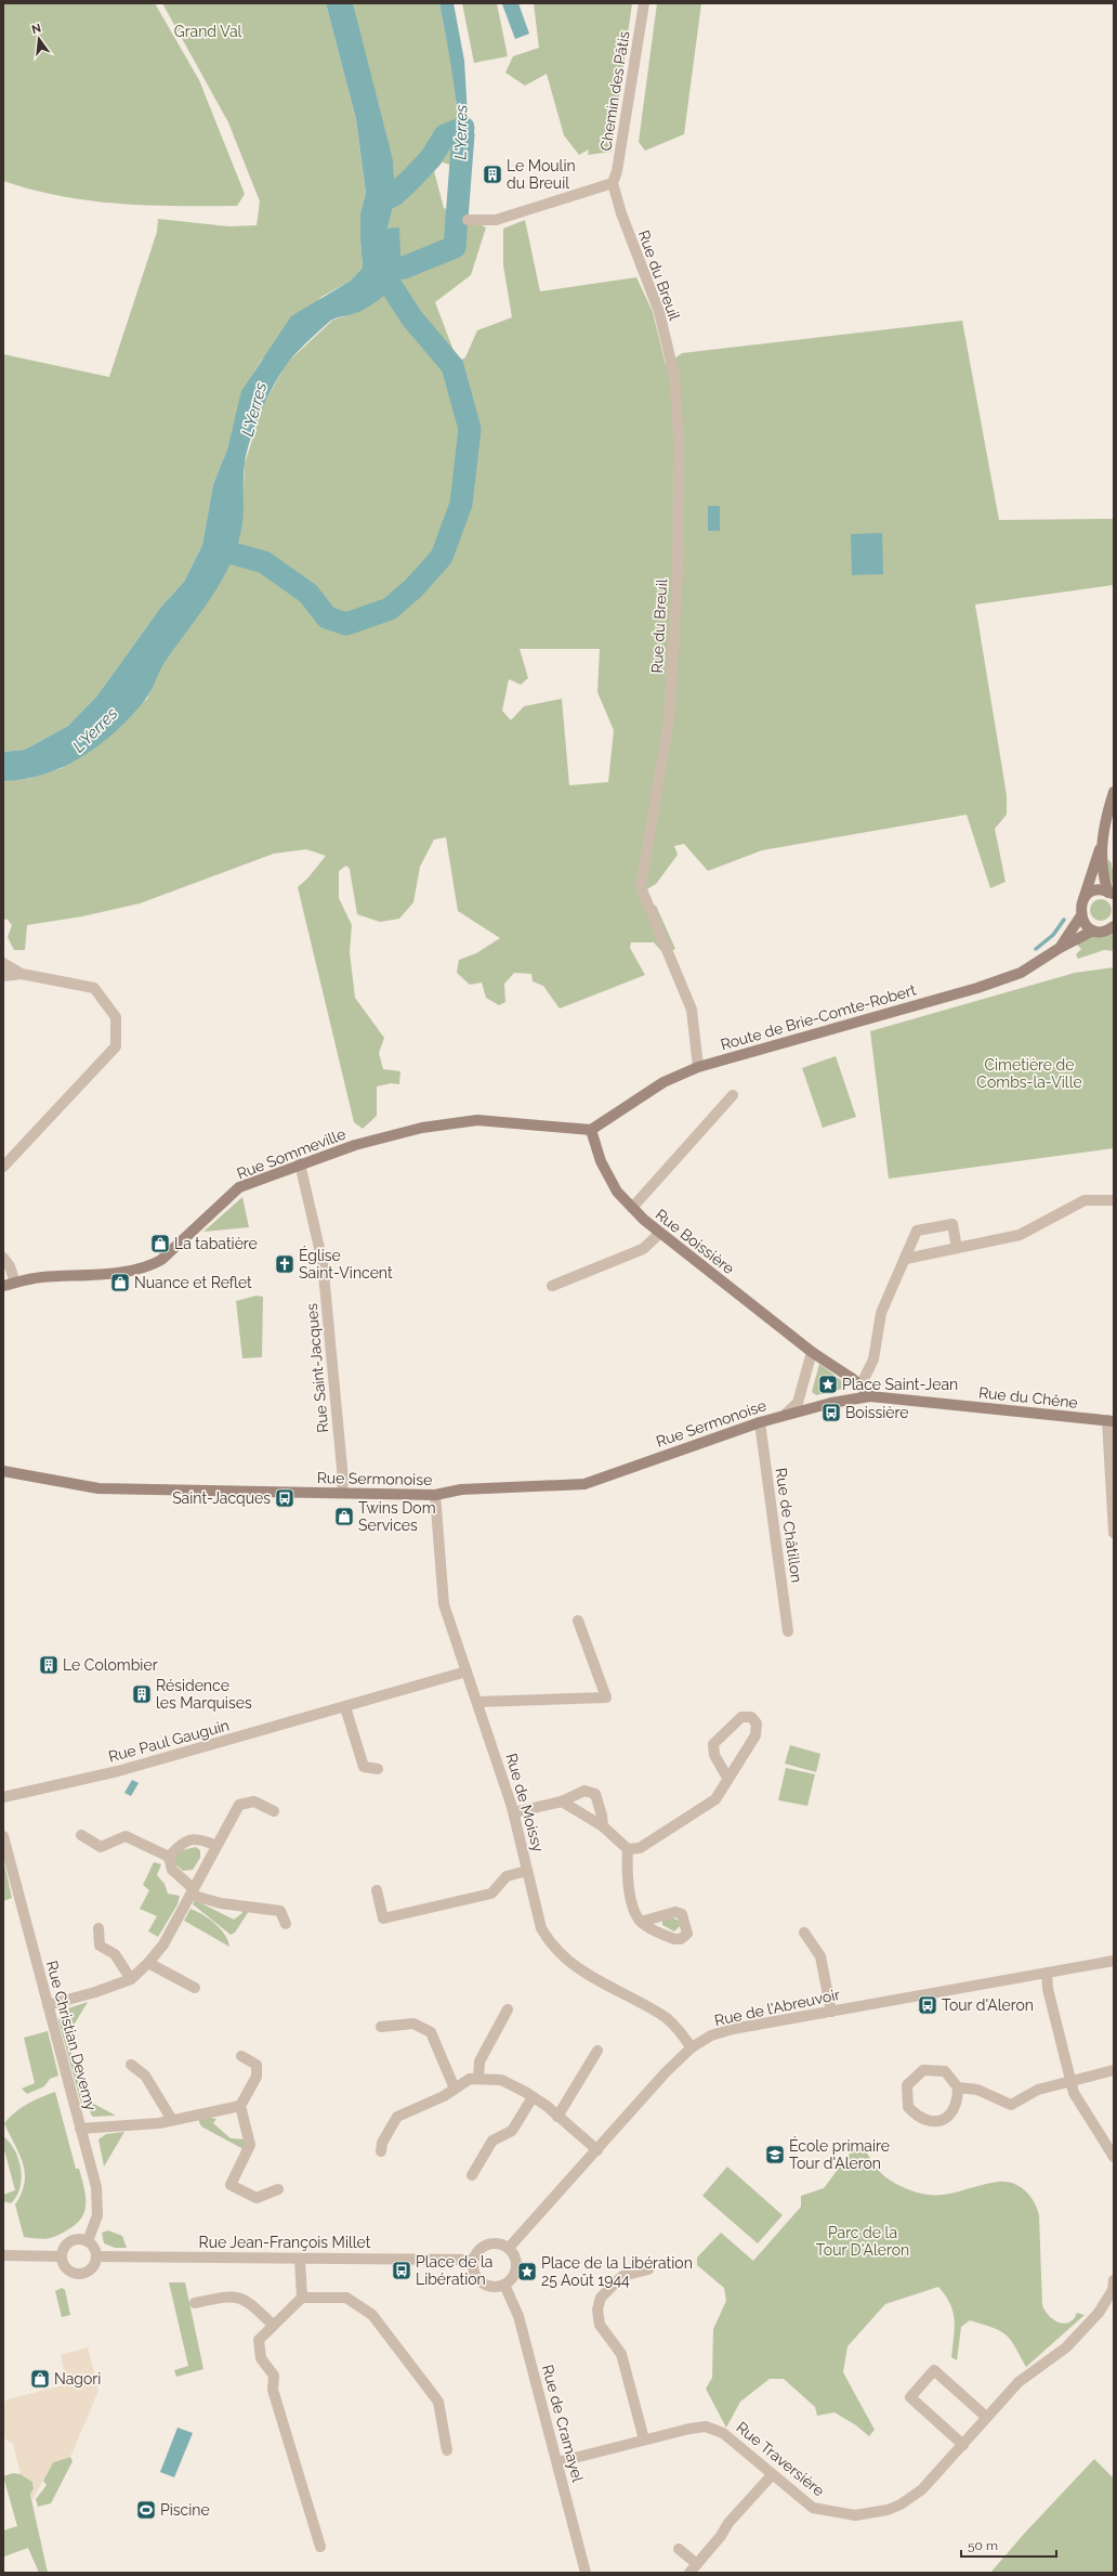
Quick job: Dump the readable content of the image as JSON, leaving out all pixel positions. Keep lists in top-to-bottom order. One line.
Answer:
{"streets":{"street":["Chemin des Pâtis","Rue du Breuil","Route de Brie-Comte-Robert","Rue Sommeville","Rue Boissière","Rue Saint-Jacques","Rue du Chêne","Rue Sermonoise","Rue de Châtillon","Rue Paul Gauguin","Rue de Moissy","Rue de l'Abreuvoir","Rue Christian Devemy","Rue Jean-François Millet","Rue de Cramayel","Rue Traversière"]},"crossings":[["Chemin des Pâtis","Rue du Breuil"],["Rue du Breuil","Route de Brie-Comte-Robert"],["Route de Brie-Comte-Robert","Rue Sommeville"],["Route de Brie-Comte-Robert","Rue Boissière"],["Rue Sommeville","Rue Boissière"],["Rue Sommeville","Rue Saint-Jacques"],["Rue Boissière","Rue du Chêne"],["Rue Saint-Jacques","Rue Sermonoise"],["Rue du Chêne","Rue Sermonoise"],["Rue Sermonoise","Rue de Châtillon"],["Rue Sermonoise","Rue de Moissy"],["Rue Paul Gauguin","Rue de Moissy"],["Rue de Moissy","Rue de l'Abreuvoir"],["Rue de l'Abreuvoir","Rue Jean-François Millet"],["Rue de l'Abreuvoir","Rue de Cramayel"],["Rue Christian Devemy","Rue Jean-François Millet"],["Rue Jean-François Millet","Rue de Cramayel"],["Rue de Cramayel","Rue Traversière"]],"water":["L'Yerres"],"parks":["Grand Val","Cimetière de Combs-la-Ville","Parc de la Tour D'Aleron"],"places":{"building":["Le Moulin du Breuil","Le Colombier","Résidence les Marquises"],"shop":["La tabatière","Nuance et Reflet","Twins Dom Services","Nagori"],"church":["Église Saint-Vincent"],"place":["Place Saint-Jean","Place de la Libération 25 Août 1944"],"bus stop":["Boissière","Saint-Jacques","Tour d'Aleron","Place de la Libération"],"school or university":["École primaire Tour d'Aleron"],"sports":["Piscine"]},"scale_bar":"50 m","north":"top"}
